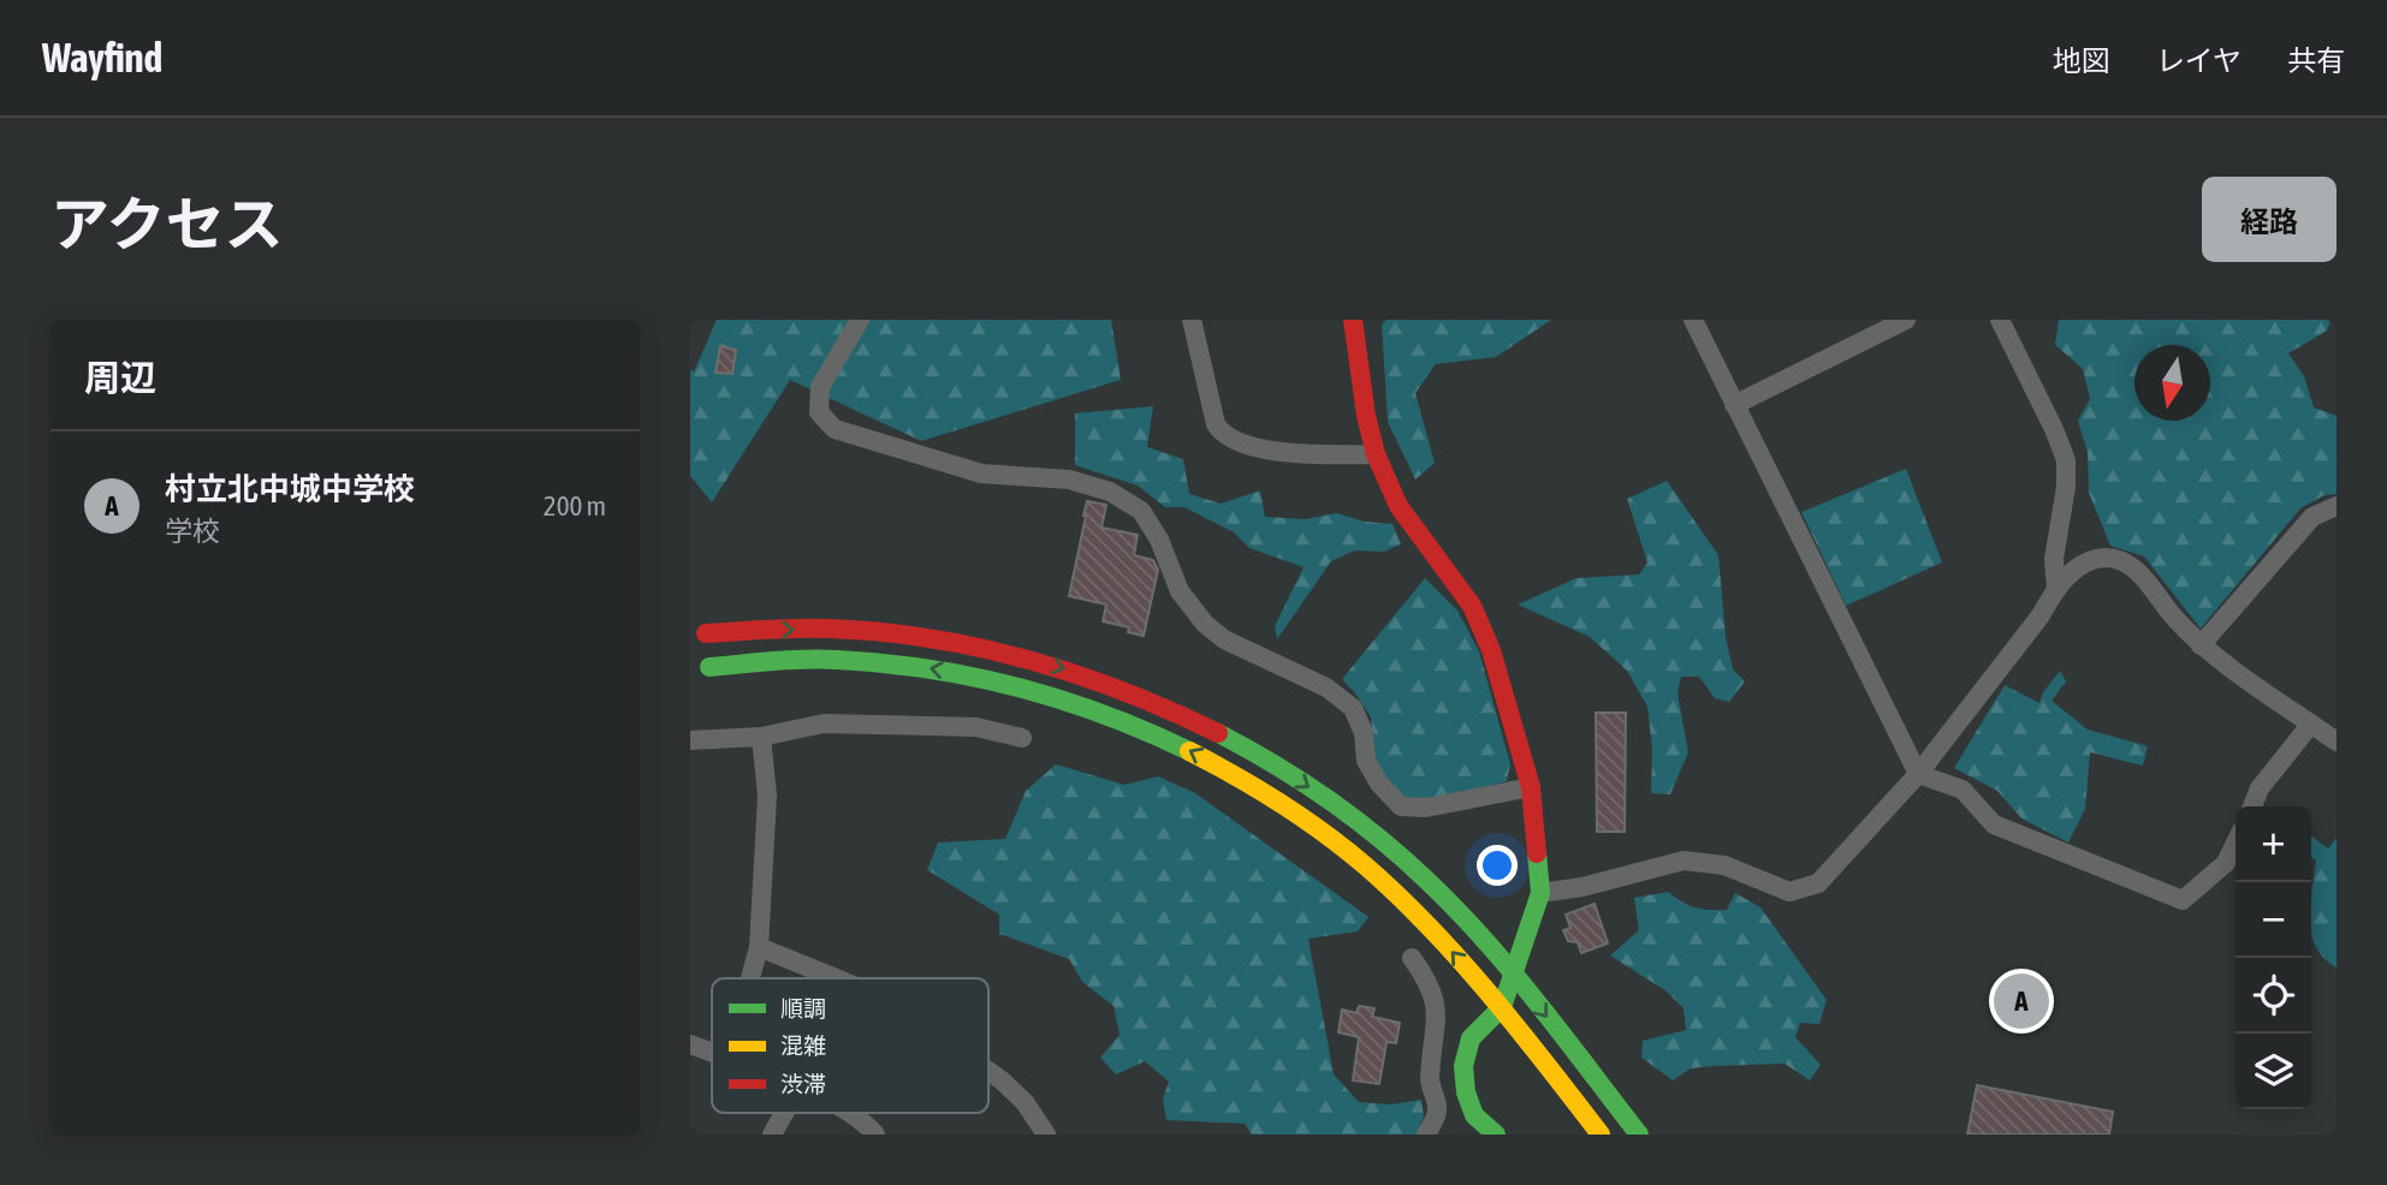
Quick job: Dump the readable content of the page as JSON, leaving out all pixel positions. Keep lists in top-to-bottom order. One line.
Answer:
{"legend":["順調","混雑","渋滞"],"north":"bottom","page":{"header":"Wayfind","nav":["地図","レイヤ","共有"],"title":"アクセス","buttons":"経路","heading":"周辺","list":[{"mark":"A","name":"村立北中城中学校","note":"学校","value":"200 m"}],"map_buttons":["+","−"],"pins":"A"}}
